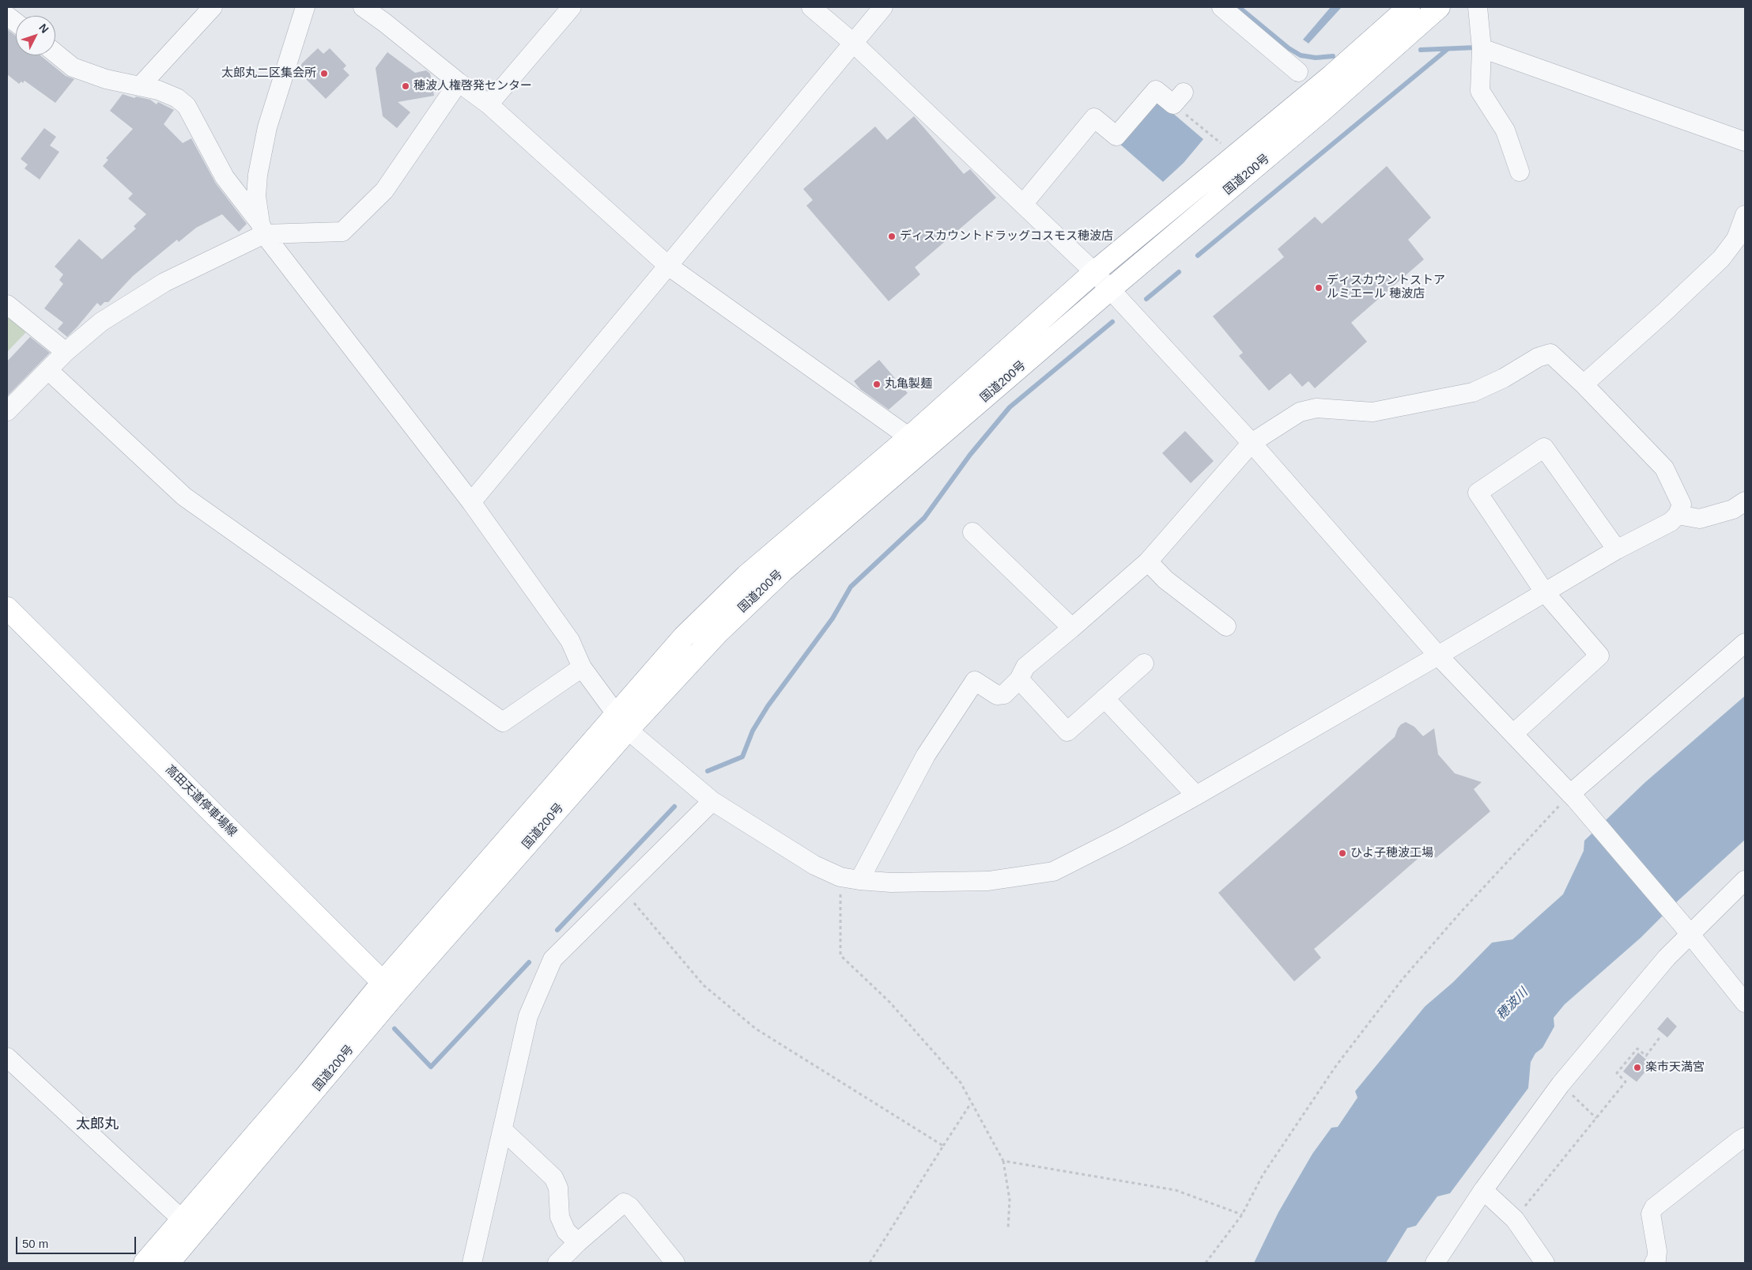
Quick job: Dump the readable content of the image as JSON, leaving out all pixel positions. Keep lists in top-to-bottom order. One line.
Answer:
{"streets":{"main road":["国道200号","高田天道停車場線"]},"crossings":[["国道200号","高田天道停車場線"]],"districts":["太郎丸"],"water":["穂波川"],"places":["太郎丸二区集会所","穂波人権啓発センター","ディスカウントドラッグコスモス穂波店","ディスカウントストア ルミエール 穂波店","丸亀製麺","ひよ子穂波工場","楽市天満宮"],"scale_bar":"50 m","north":"top right"}
